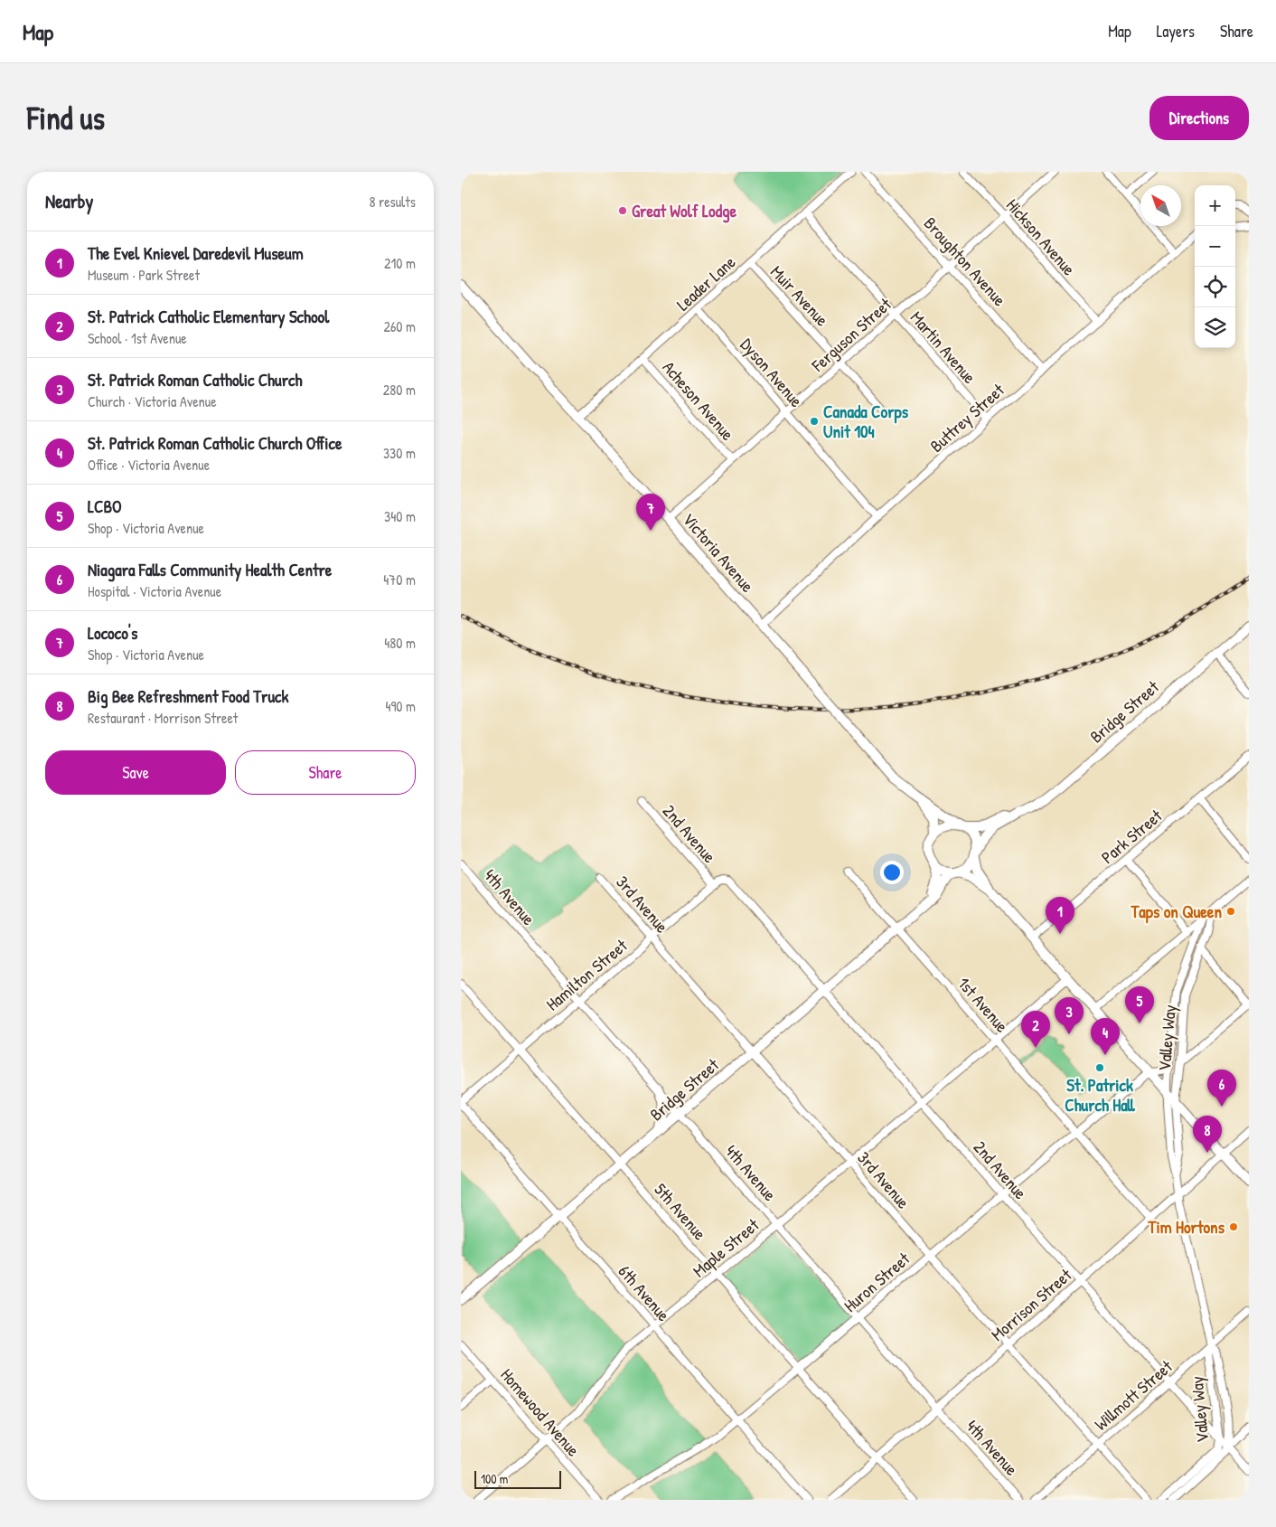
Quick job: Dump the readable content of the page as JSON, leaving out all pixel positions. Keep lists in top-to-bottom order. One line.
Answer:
{"streets":{"main road":["Victoria Avenue","Bridge Street"],"street":["Hickson Avenue","Broughton Avenue","Leader Lane","Muir Avenue","Ferguson Street","Martin Avenue","Dyson Avenue","Acheson Avenue","Buttrey Street","2nd Avenue","Park Street","4th Avenue","3rd Avenue","Hamilton Street","1st Avenue","Valley Way","5th Avenue","Maple Street","Huron Street","6th Avenue","Morrison Street","Willmott Street","Homewood Avenue"]},"crossings":[["Hickson Avenue","Ferguson Street"],["Hickson Avenue","Buttrey Street"],["Broughton Avenue","Ferguson Street"],["Broughton Avenue","Buttrey Street"],["Leader Lane","Muir Avenue"],["Leader Lane","Martin Avenue"],["Leader Lane","Dyson Avenue"],["Leader Lane","Acheson Avenue"],["Leader Lane","Victoria Avenue"],["Muir Avenue","Ferguson Street"],["Ferguson Street","Martin Avenue"],["Ferguson Street","Dyson Avenue"],["Ferguson Street","Acheson Avenue"],["Ferguson Street","Victoria Avenue"],["Martin Avenue","Buttrey Street"],["Dyson Avenue","Buttrey Street"],["Buttrey Street","Victoria Avenue"],["Victoria Avenue","Bridge Street"],["Bridge Street","2nd Avenue"],["Bridge Street","4th Avenue"],["Bridge Street","3rd Avenue"],["Bridge Street","1st Avenue"],["Bridge Street","5th Avenue"],["Bridge Street","6th Avenue"],["2nd Avenue","Hamilton Street"],["2nd Avenue","Valley Way"],["2nd Avenue","Maple Street"],["2nd Avenue","Huron Street"],["2nd Avenue","Morrison Street"],["2nd Avenue","Willmott Street"],["4th Avenue","Hamilton Street"],["4th Avenue","Maple Street"],["4th Avenue","Huron Street"],["4th Avenue","Morrison Street"],["3rd Avenue","Hamilton Street"],["3rd Avenue","Maple Street"],["3rd Avenue","Huron Street"],["3rd Avenue","Morrison Street"],["3rd Avenue","Willmott Street"],["Hamilton Street","5th Avenue"],["Hamilton Street","6th Avenue"],["1st Avenue","Maple Street"],["1st Avenue","Huron Street"],["1st Avenue","Morrison Street"],["Valley Way","Morrison Street"],["Valley Way","Willmott Street"],["5th Avenue","Maple Street"],["5th Avenue","Huron Street"],["5th Avenue","Morrison Street"],["Maple Street","6th Avenue"],["Maple Street","Homewood Avenue"],["Huron Street","6th Avenue"]],"places":["Great Wolf Lodge","Canada Corps Unit 104","Taps on Queen","St. Patrick Church Hall","Tim Hortons"],"scale_bar":"100 m","north":"top left","page":{"header":"Map","nav":["Map","Layers","Share"],"buttons":["Directions",["Save","Share"]],"title":"Find us","heading":["Nearby","8 results"],"map_buttons":["+","−"],"list":[{"mark":"1","name":"The Evel Knievel Daredevil Museum","note":"Museum · Park Street","value":"210 m"},{"mark":"2","name":"St. Patrick Catholic Elementary School","note":"School · 1st Avenue","value":"260 m"},{"mark":"3","name":"St. Patrick Roman Catholic Church","note":"Church · Victoria Avenue","value":"280 m"},{"mark":"4","name":"St. Patrick Roman Catholic Church Office","note":"Office · Victoria Avenue","value":"330 m"},{"mark":"5","name":"LCBO","note":"Shop · Victoria Avenue","value":"340 m"},{"mark":"6","name":"Niagara Falls Community Health Centre","note":"Hospital · Victoria Avenue","value":"470 m"},{"mark":"7","name":"Lococo's","note":"Shop · Victoria Avenue","value":"480 m"},{"mark":"8","name":"Big Bee Refreshment Food Truck","note":"Restaurant · Morrison Street","value":"490 m"}],"pins":["7","1","5","3","2","4","6","8"],"scale":"100 m"}}
